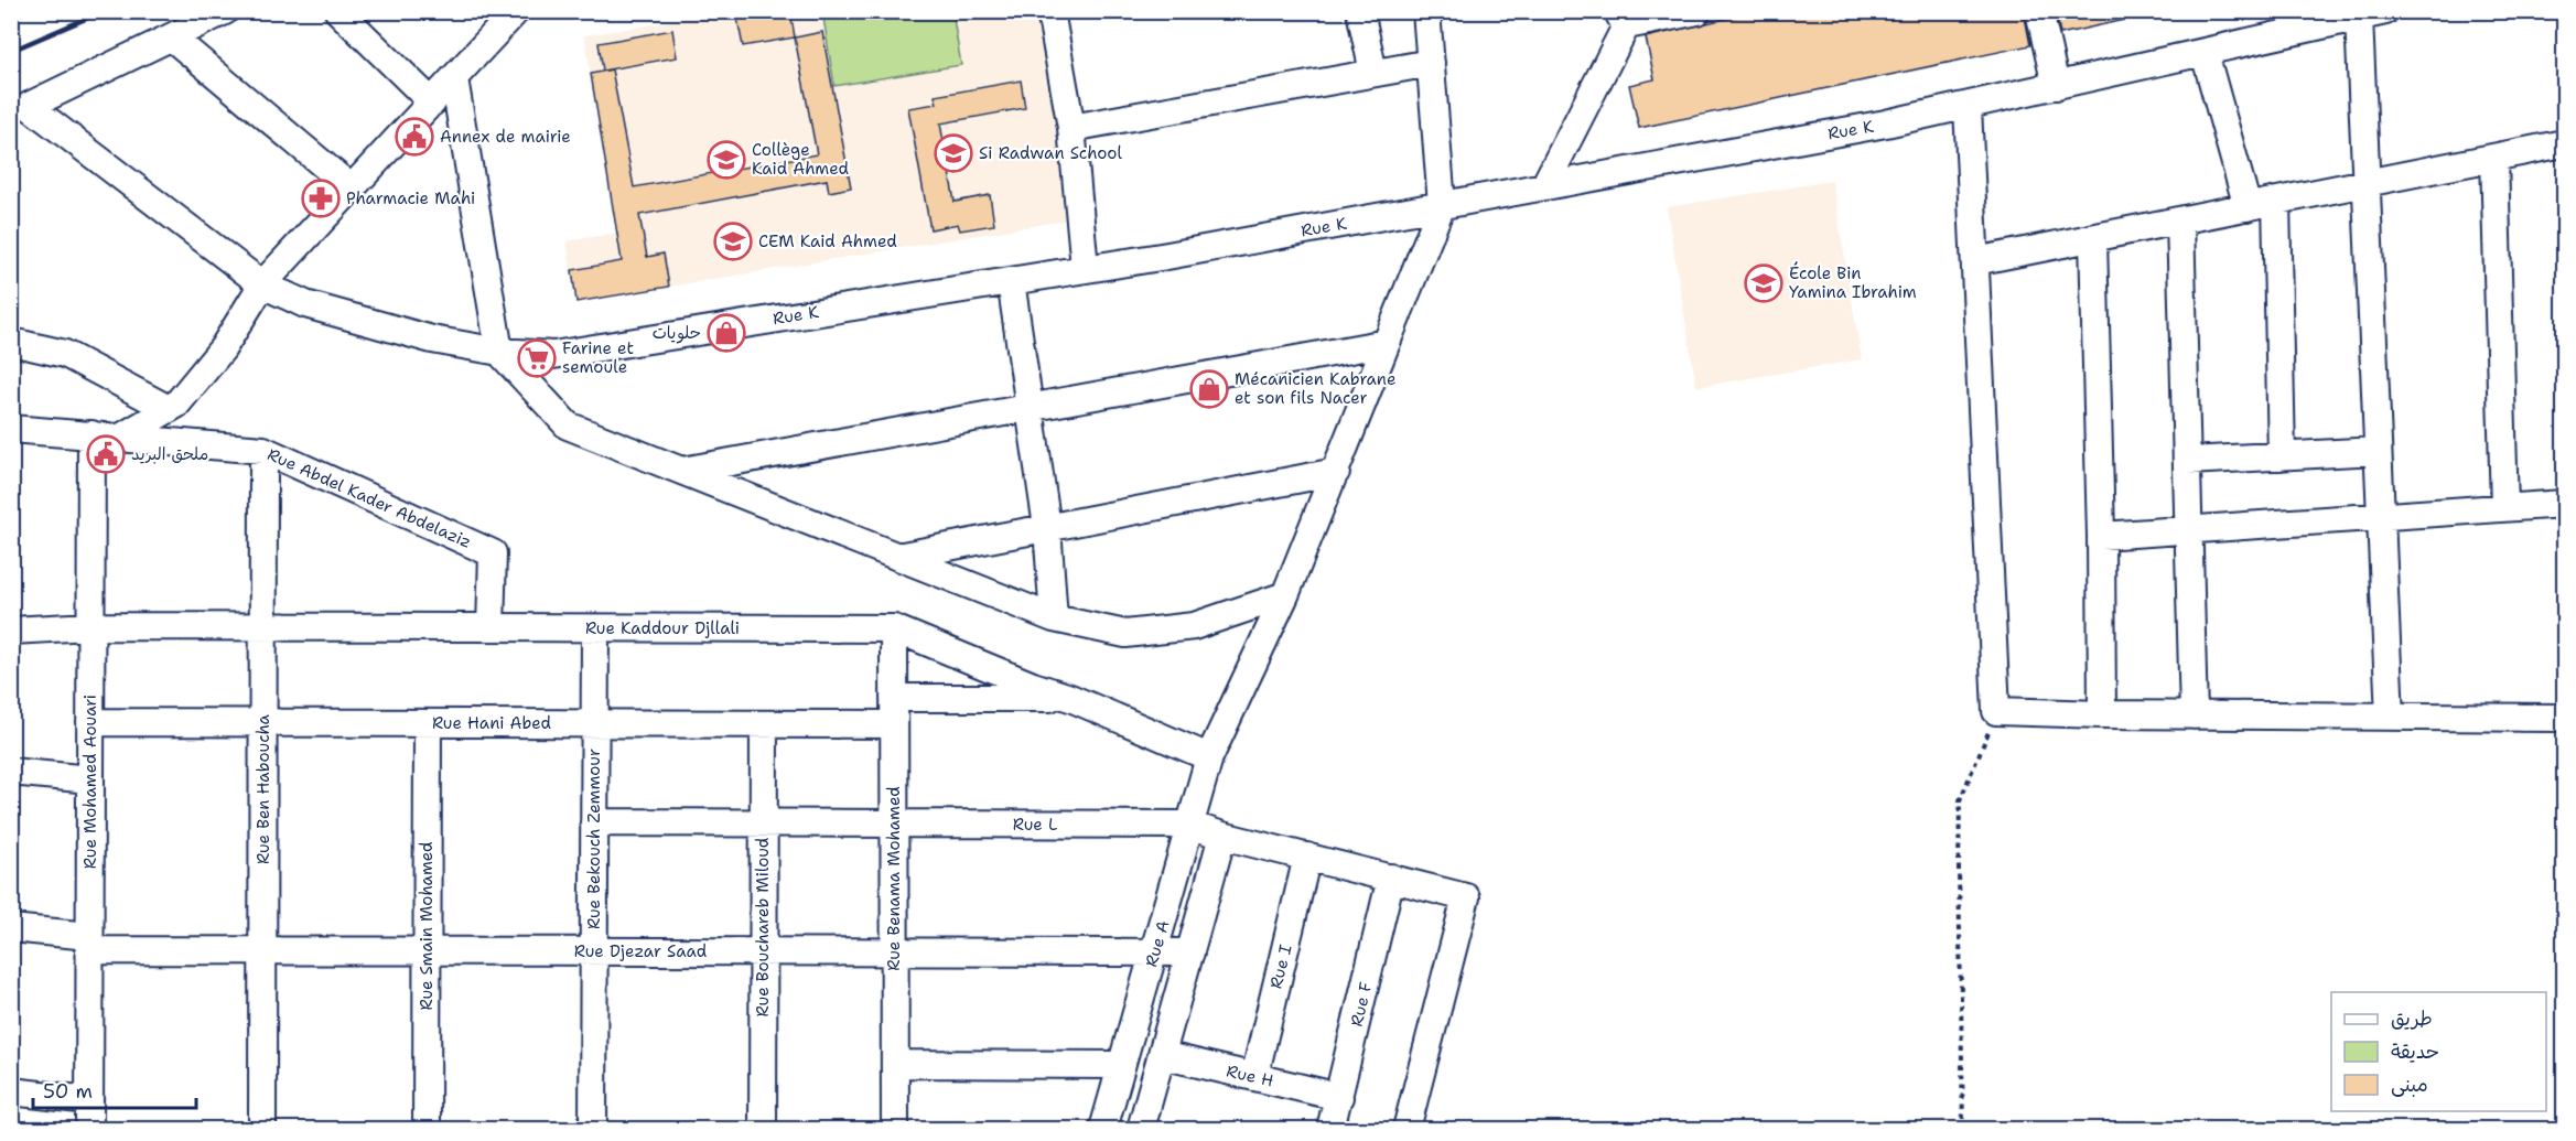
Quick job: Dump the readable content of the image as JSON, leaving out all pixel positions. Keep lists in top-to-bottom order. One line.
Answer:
{"streets":{"street":["Rue K","Rue Abdel Kader Abdelaziz","Rue Kaddour Djllali","Rue Hani Abed","Rue Mohamed Aouari","Rue Ben Haboucha","Rue L","Rue Bekouch Zemmour","Rue Benama Mohamed","Rue Smain Mohamed","Rue Bouchareb Miloud","Rue A","Rue Djezar Saad","Rue I","Rue F","Rue H"]},"crossings":[["Rue K","Rue A"],["Rue Abdel Kader Abdelaziz","Rue Kaddour Djllali"],["Rue Abdel Kader Abdelaziz","Rue Mohamed Aouari"],["Rue Abdel Kader Abdelaziz","Rue Ben Haboucha"],["Rue Kaddour Djllali","Rue Mohamed Aouari"],["Rue Kaddour Djllali","Rue Ben Haboucha"],["Rue Kaddour Djllali","Rue Bekouch Zemmour"],["Rue Kaddour Djllali","Rue Benama Mohamed"],["Rue Kaddour Djllali","Rue A"],["Rue Hani Abed","Rue Mohamed Aouari"],["Rue Hani Abed","Rue Ben Haboucha"],["Rue Hani Abed","Rue Bekouch Zemmour"],["Rue Hani Abed","Rue Benama Mohamed"],["Rue Hani Abed","Rue Smain Mohamed"],["Rue Hani Abed","Rue Bouchareb Miloud"],["Rue Mohamed Aouari","Rue Djezar Saad"],["Rue Ben Haboucha","Rue Djezar Saad"],["Rue L","Rue Bekouch Zemmour"],["Rue L","Rue Benama Mohamed"],["Rue L","Rue Bouchareb Miloud"],["Rue L","Rue A"],["Rue L","Rue I"],["Rue L","Rue F"],["Rue Bekouch Zemmour","Rue Djezar Saad"],["Rue Benama Mohamed","Rue Djezar Saad"],["Rue Benama Mohamed","Rue H"],["Rue Smain Mohamed","Rue Djezar Saad"],["Rue Bouchareb Miloud","Rue Djezar Saad"],["Rue A","Rue Djezar Saad"],["Rue A","Rue H"],["Rue I","Rue H"],["Rue F","Rue H"]],"places":{"public building":["Annex de mairie","ملحق البريد"],"school or university":["Si Radwan School","Collège Kaid Ahmed","CEM Kaid Ahmed","École Bin Yamina Ibrahim"],"pharmacy":["Pharmacie Mahi"],"shop":["حلويات","Mécanicien Kabrane et son fils Nacer"],"supermarket":["Farine et semoule"]},"legend":["طريق","حديقة","مبنى"],"scale_bar":"50 m"}
